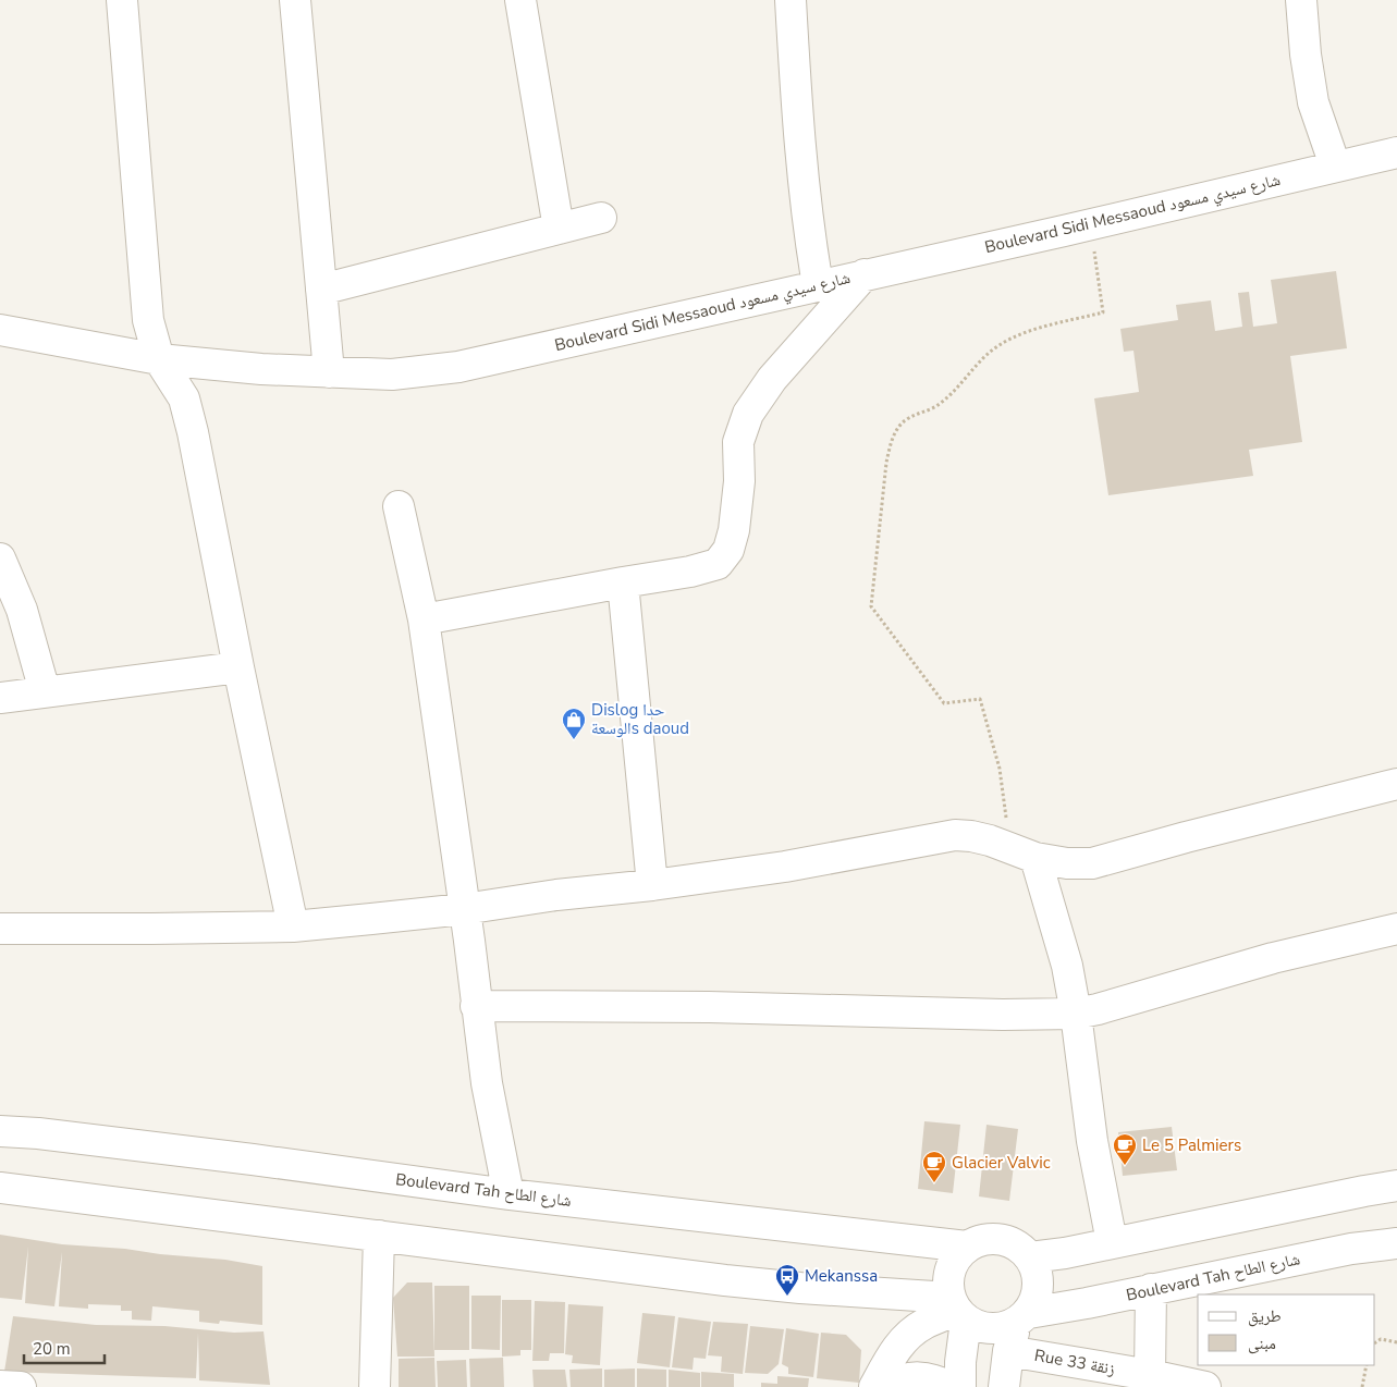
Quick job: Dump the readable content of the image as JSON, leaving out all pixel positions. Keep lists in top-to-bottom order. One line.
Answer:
{"streets":{"street":["Boulevard Sidi Messaoud شارع سيدي مسعود","Boulevard Tah شارع الطاح","Rue 33 زنقة"]},"crossings":[["Boulevard Tah شارع الطاح","Rue 33 زنقة"]],"places":{"shop":["Dislog حدا الوسعةs daoud"],"cafe":["Le 5 Palmiers","Glacier Valvic"],"bus stop":["Mekanssa"]},"legend":["طريق","مبنى"],"scale_bar":"20 m"}
